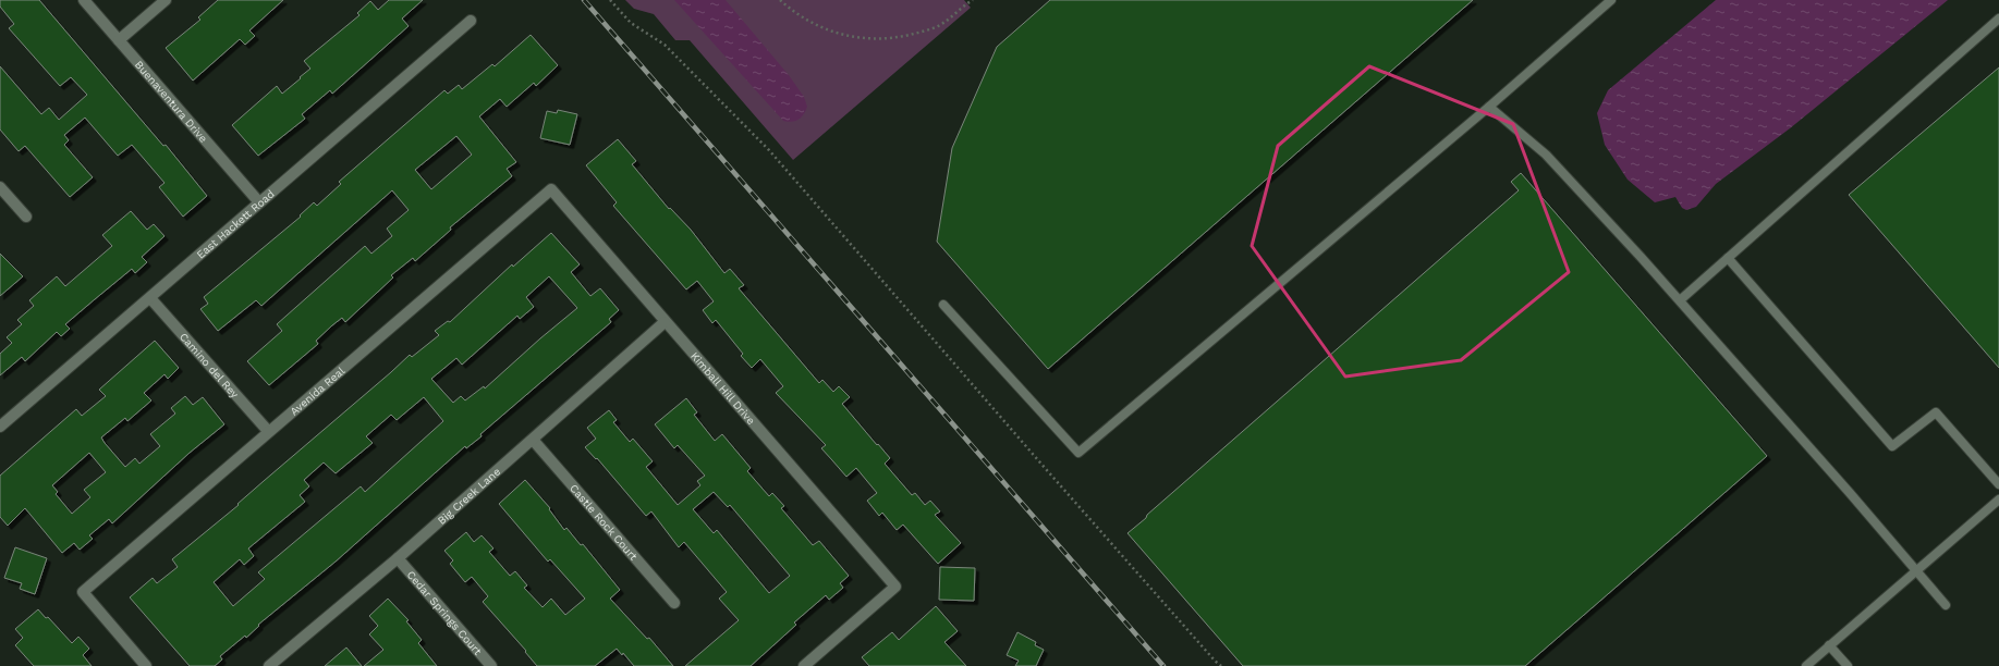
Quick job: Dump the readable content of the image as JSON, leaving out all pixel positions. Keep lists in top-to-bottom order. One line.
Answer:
{"streets":{"street":["Buenaventura Drive","East Hackett Road","Camino del Rey","Kimball Hill Drive","Avenida Real","Big Creek Lane","Castle Rock Court","Cedar Springs Court"]},"crossings":[["Buenaventura Drive","East Hackett Road"],["East Hackett Road","Camino del Rey"],["Camino del Rey","Avenida Real"],["Kimball Hill Drive","Avenida Real"],["Kimball Hill Drive","Big Creek Lane"],["Big Creek Lane","Castle Rock Court"],["Big Creek Lane","Cedar Springs Court"]]}
